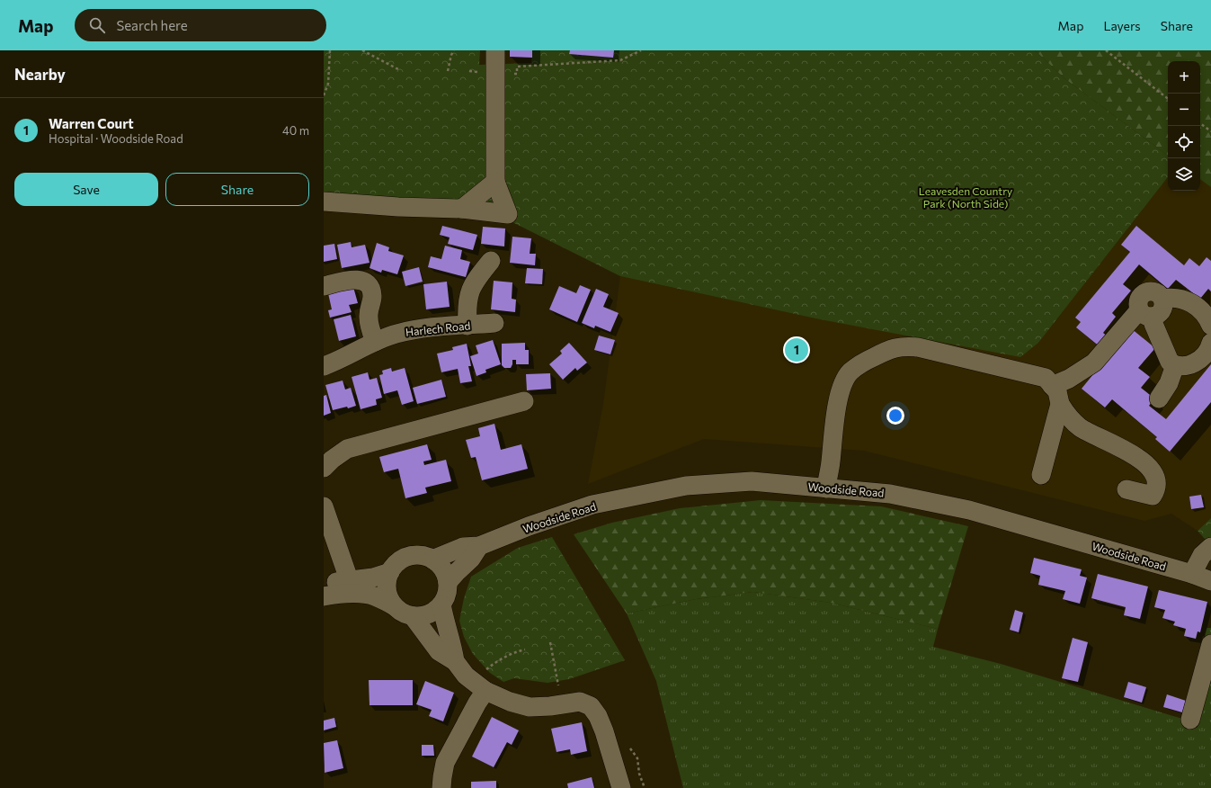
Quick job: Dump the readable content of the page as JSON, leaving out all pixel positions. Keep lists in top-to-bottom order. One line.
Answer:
{"streets":{"street":["Harlech Road","Woodside Road"]},"parks":["Leavesden Country Park (North Side)"],"page":{"header":"Map","search":"Search here","nav":["Map","Layers","Share"],"heading":"Nearby","map_buttons":["+","−"],"list":[{"mark":"1","name":"Warren Court","note":"Hospital · Woodside Road","value":"40 m"}],"buttons":["Save","Share"],"pins":"1"}}
